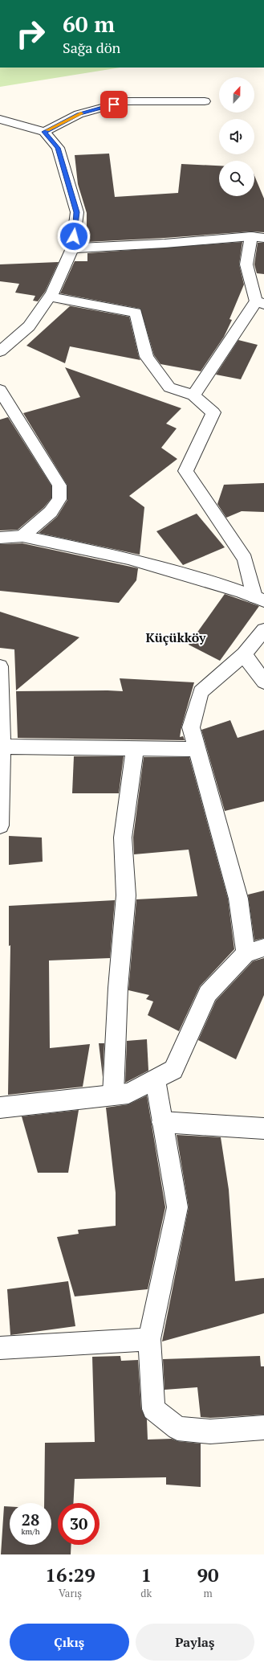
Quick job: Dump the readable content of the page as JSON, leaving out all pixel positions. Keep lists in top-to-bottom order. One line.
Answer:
{"districts":["Küçükköy"],"north":"top","page":{"turn":["60 m","Sağa dön"],"speed":"28 km/h","limit":"30","eta":["16:29","Varış","1","dk","90","m"],"buttons":["Çıkış","Paylaş"]}}
